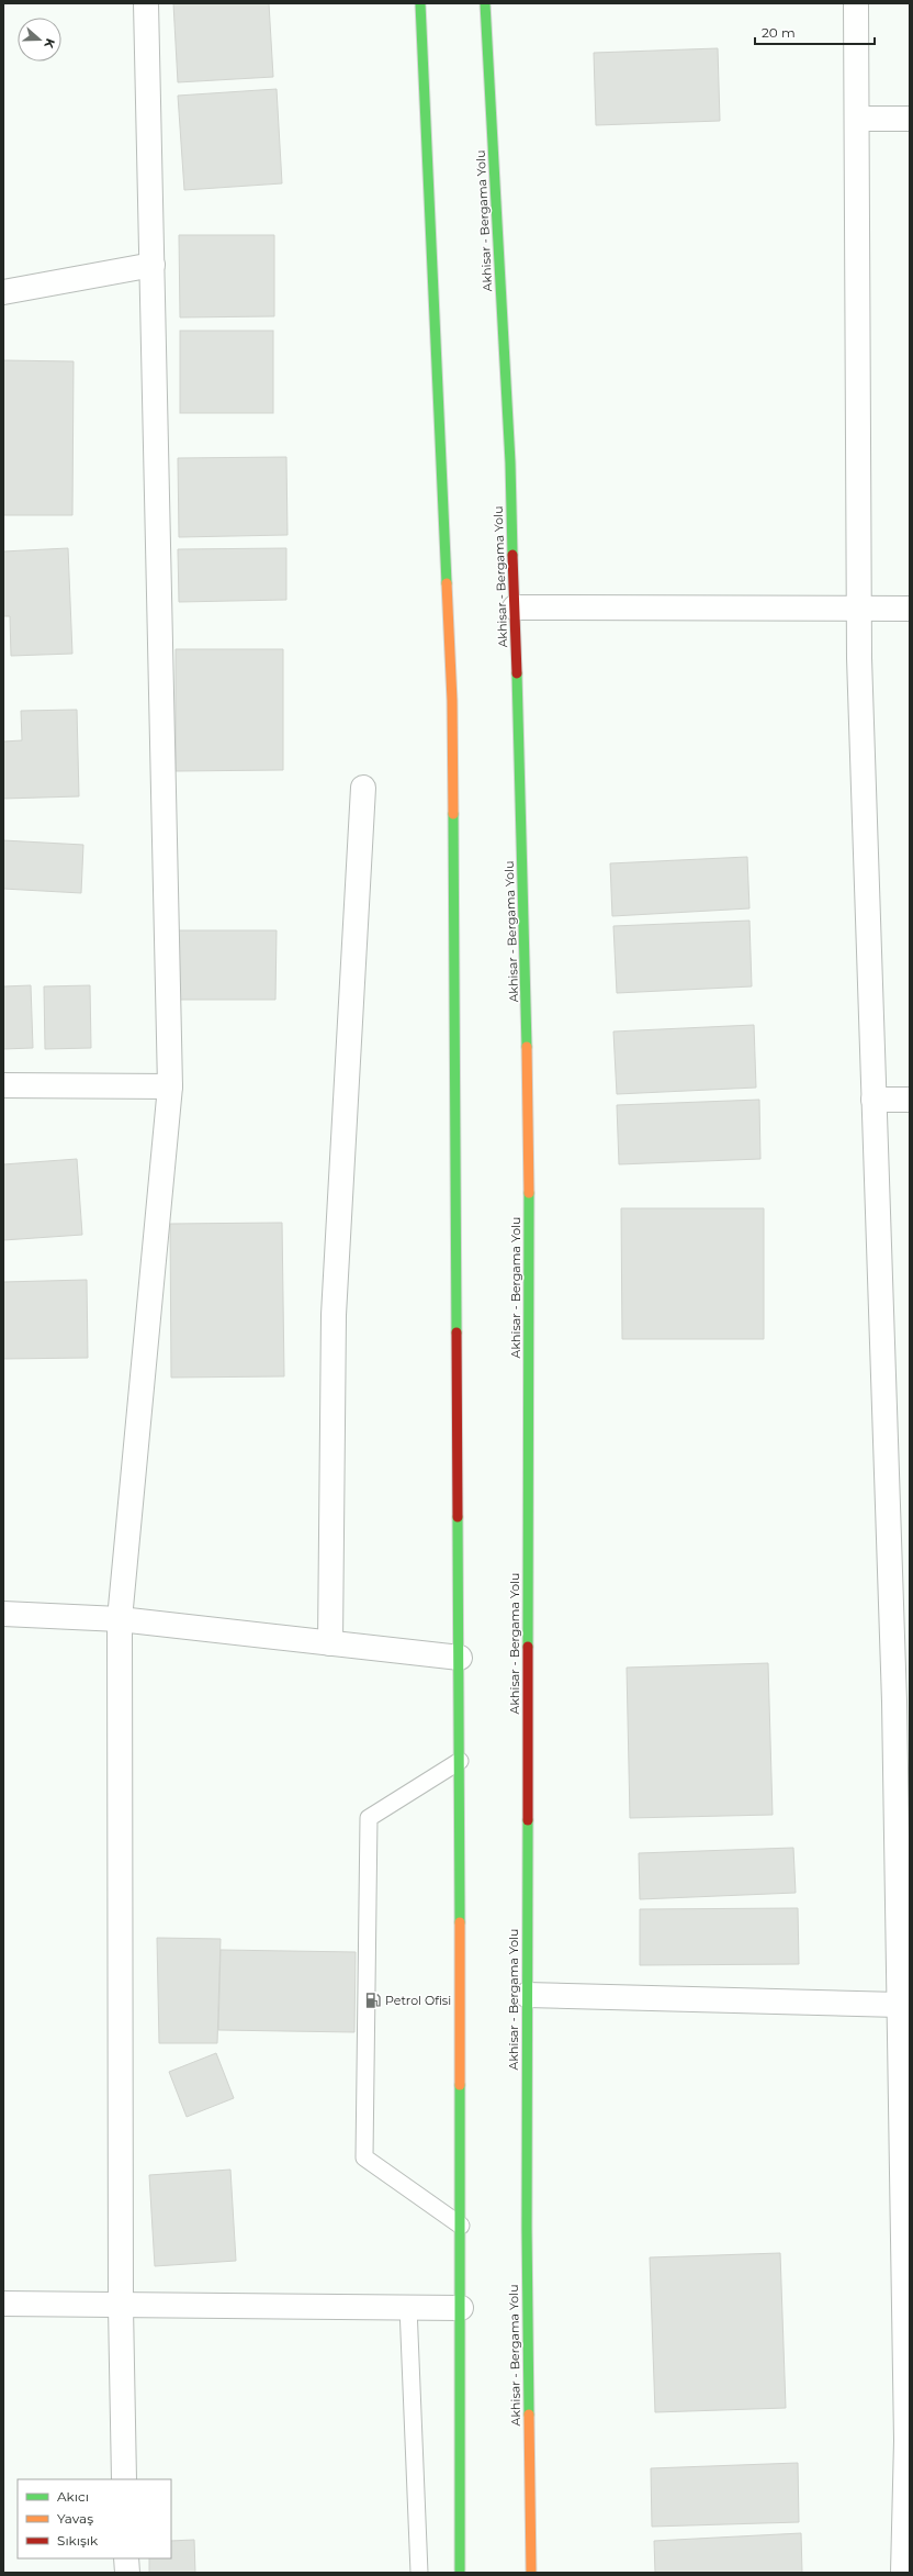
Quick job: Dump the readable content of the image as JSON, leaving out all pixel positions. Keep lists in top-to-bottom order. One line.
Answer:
{"streets":{"main road":["Akhisar - Bergama Yolu"]},"places":{"fuel station":["Petrol Ofisi"]},"legend":["Akıcı","Yavaş","Sıkışık"],"scale_bar":"20 m","north":"right"}
